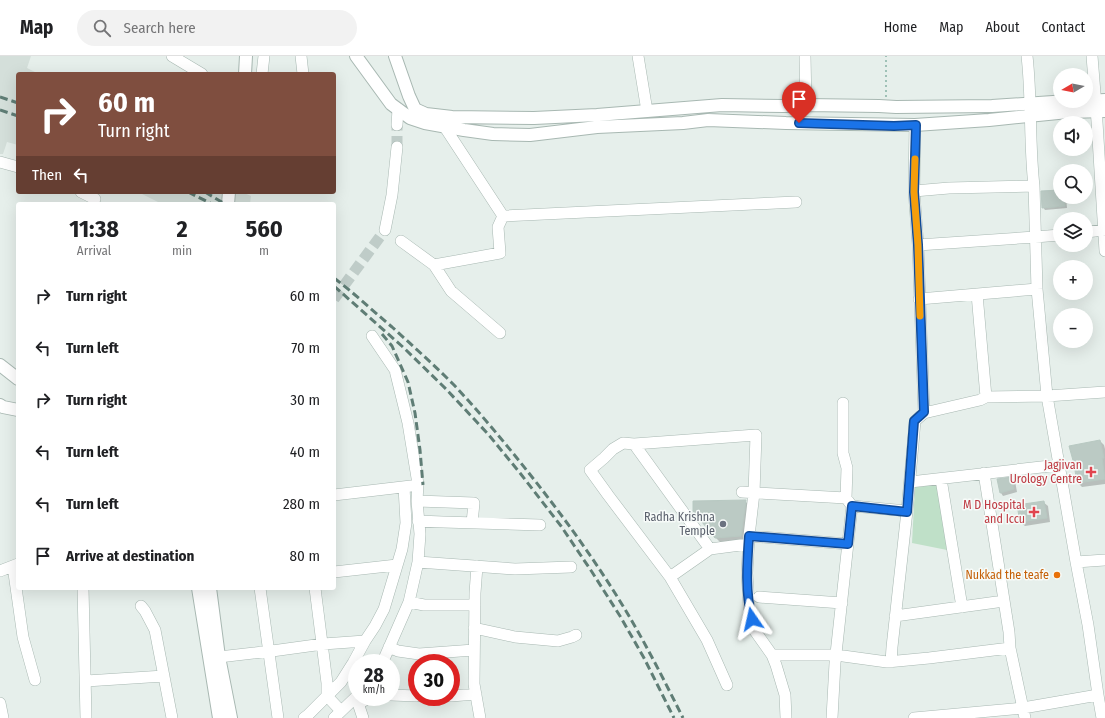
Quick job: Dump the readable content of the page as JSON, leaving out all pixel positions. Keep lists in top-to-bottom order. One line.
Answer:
{"places":{"health":["Jagjivan Urology Centre","M D Hospital and Iccu"],"other":["Radha Krishna Temple","Nukkad the teafe"]},"north":"left","page":{"header":"Map","search":"Search here","nav":["Home","Map","About","Contact"],"map_buttons":["+","−"],"turn":["60 m","Turn right"],"then":"Then","eta":["11:38","Arrival","2","min","560","m"],"list":[{"name":"Turn right","value":"60 m"},{"name":"Turn left","value":"70 m"},{"name":"Turn right","value":"30 m"},{"name":"Turn left","value":"40 m"},{"name":"Turn left","value":"280 m"},{"name":"Arrive at destination","value":"80 m"}],"speed":"28 km/h","limit":"30"}}
